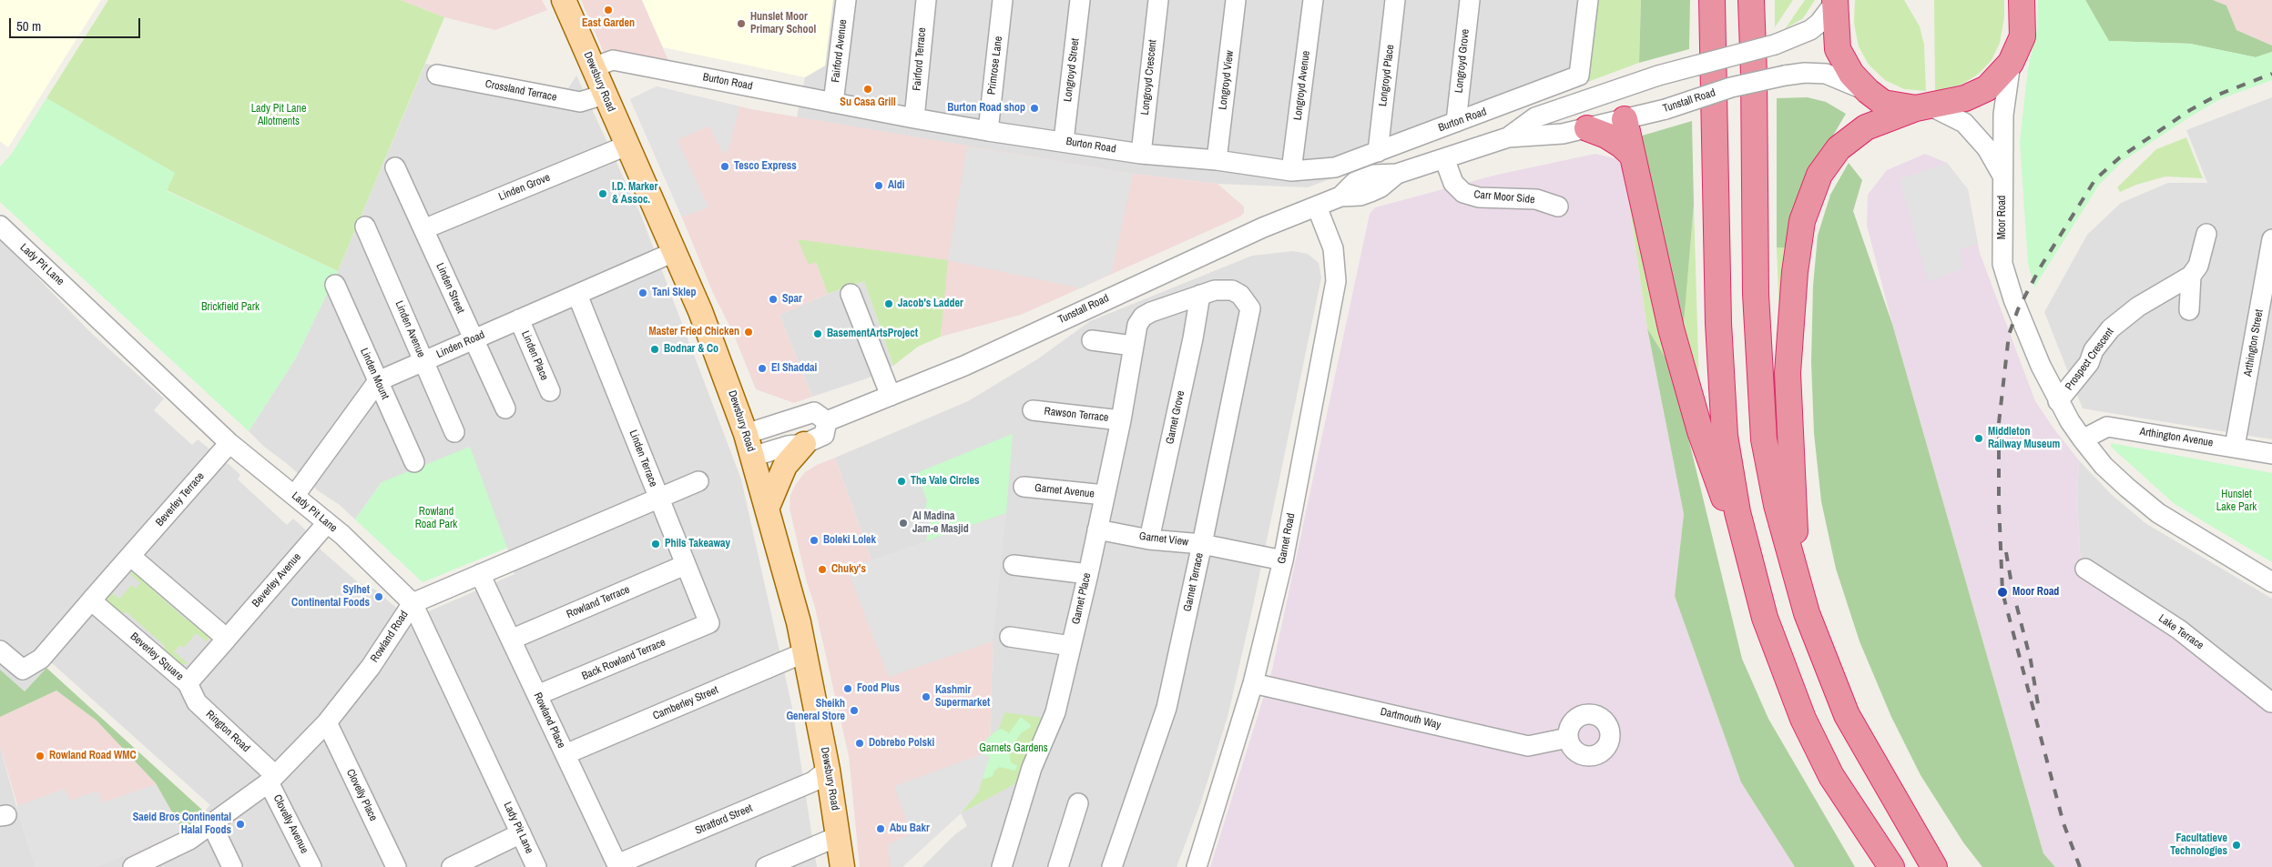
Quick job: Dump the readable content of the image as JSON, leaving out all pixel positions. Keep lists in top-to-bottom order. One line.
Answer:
{"streets":{"main road":["Dewsbury Road"],"street":["Fairford Avenue","Fairford Terrace","Longroyd Grove","Primrose Lane","Longroyd Street","Longroyd Place","Longroyd Crescent","Longroyd View","Burton Road","Longroyd Avenue","Crossland Terrace","Tunstall Road","Linden Grove","Carr Moor Side","Moor Road","Lady Pit Lane","Linden Street","Linden Avenue","Arthington Street","Linden Road","Linden Place","Prospect Crescent","Linden Mount","Rawson Terrace","Garnet Grove","Arthington Avenue","Linden Terrace","Garnet Avenue","Beverley Terrace","Garnet Road","Garnet View","Beverley Avenue","Garnet Terrace","Garnet Place","Rowland Terrace","Lake Terrace","Rowland Road","Beverley Square","Back Rowland Terrace","Camberley Street","Dartmouth Way","Rowland Place","Rington Road","Clovelly Place","Stratford Street","Clovelly Avenue"]},"crossings":[["Fairford Avenue","Burton Road"],["Fairford Terrace","Burton Road"],["Longroyd Grove","Burton Road"],["Primrose Lane","Burton Road"],["Longroyd Street","Burton Road"],["Longroyd Place","Burton Road"],["Longroyd Crescent","Burton Road"],["Longroyd View","Burton Road"],["Dewsbury Road","Burton Road"],["Dewsbury Road","Crossland Terrace"],["Dewsbury Road","Linden Grove"],["Dewsbury Road","Linden Road"],["Dewsbury Road","Camberley Street"],["Dewsbury Road","Stratford Street"],["Burton Road","Longroyd Avenue"],["Tunstall Road","Carr Moor Side"],["Tunstall Road","Garnet Road"],["Linden Grove","Linden Street"],["Moor Road","Prospect Crescent"],["Moor Road","Arthington Avenue"],["Lady Pit Lane","Beverley Terrace"],["Lady Pit Lane","Beverley Avenue"],["Lady Pit Lane","Rowland Road"],["Linden Street","Linden Road"],["Linden Avenue","Linden Road"],["Arthington Street","Arthington Avenue"],["Linden Road","Linden Place"],["Linden Road","Linden Mount"],["Linden Road","Linden Terrace"],["Rawson Terrace","Garnet Place"],["Garnet Grove","Garnet View"],["Garnet Grove","Garnet Terrace"],["Garnet Grove","Garnet Place"],["Linden Terrace","Rowland Terrace"],["Linden Terrace","Rowland Road"],["Linden Terrace","Back Rowland Terrace"],["Garnet Avenue","Garnet Place"],["Garnet Road","Garnet View"],["Garnet Road","Dartmouth Way"],["Garnet View","Garnet Terrace"],["Garnet View","Garnet Place"],["Beverley Avenue","Beverley Square"],["Garnet Terrace","Garnet Place"],["Rowland Terrace","Rowland Place"],["Rowland Road","Rowland Place"],["Rowland Road","Rington Road"],["Rowland Road","Clovelly Place"],["Rowland Road","Clovelly Avenue"],["Beverley Square","Rington Road"],["Back Rowland Terrace","Rowland Place"],["Camberley Street","Rowland Place"],["Rowland Place","Stratford Street"],["Rington Road","Clovelly Avenue"]],"parks":["Lady Pit Lane Allotments","Brickfield Park","Hunslet Lake Park","Rowland Road Park","Garnets Gardens"],"places":["East Garden","Hunslet Moor Primary School","Su Casa Grill","Burton Road shop","Tesco Express","Aldi","I.D. Marker & Assoc.","Tani Sklep","Spar","Jacob's Ladder","Master Fried Chicken","BasementArtsProject","Bodnar & Co","El Shaddai","Middleton Railway Museum","The Vale Circles","Al Madina Jam-e Masjid","Boleki Lolek","Phils Takeaway","Chuky's","Moor Road","Sylhet Continental Foods","Food Plus","Kashmir Supermarket","Sheikh General Store","Dobrebo Polski","Rowland Road WMC","Saeid Bros Continental Halal Foods","Abu Bakr","Facultatieve Technologies"],"scale_bar":"50 m"}
